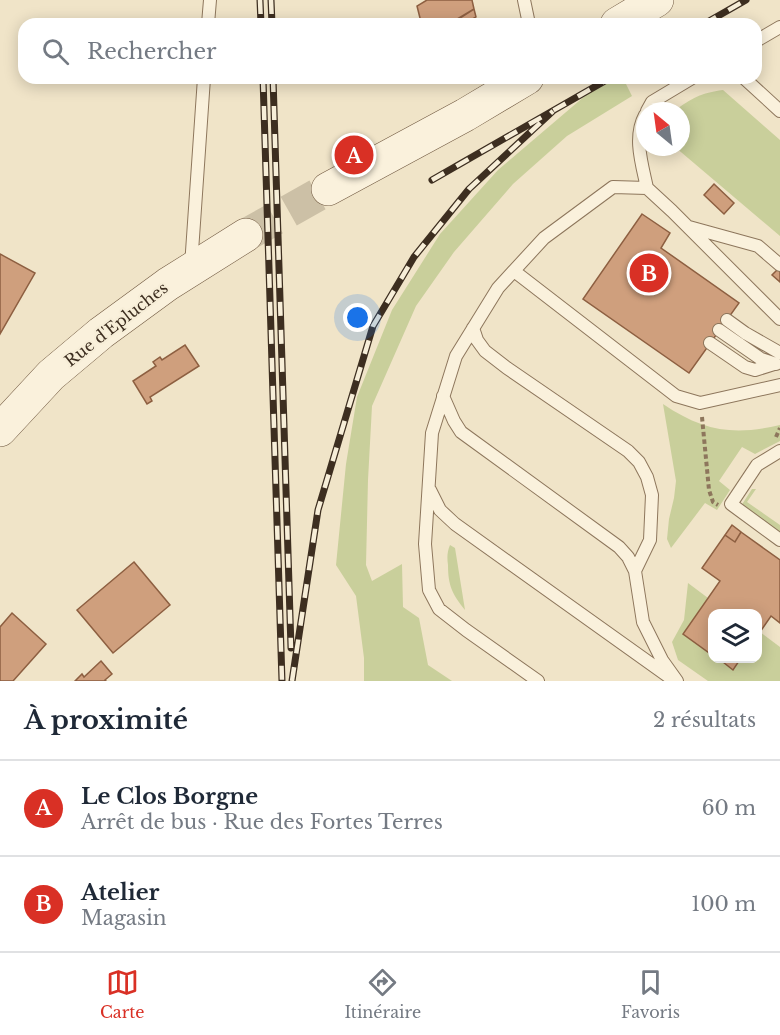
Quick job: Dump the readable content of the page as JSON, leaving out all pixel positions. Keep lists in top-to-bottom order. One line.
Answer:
{"streets":{"street":["Rue d'Epluches"]},"north":"top left","page":{"search":"Rechercher","pins":["A","B"],"heading":["À proximité","2 résultats"],"list":[{"mark":"A","name":"Le Clos Borgne","note":"Arrêt de bus · Rue des Fortes Terres","value":"60 m"},{"mark":"B","name":"Atelier","note":"Magasin","value":"100 m"}],"nav":["Carte","Itinéraire","Favoris"]}}
